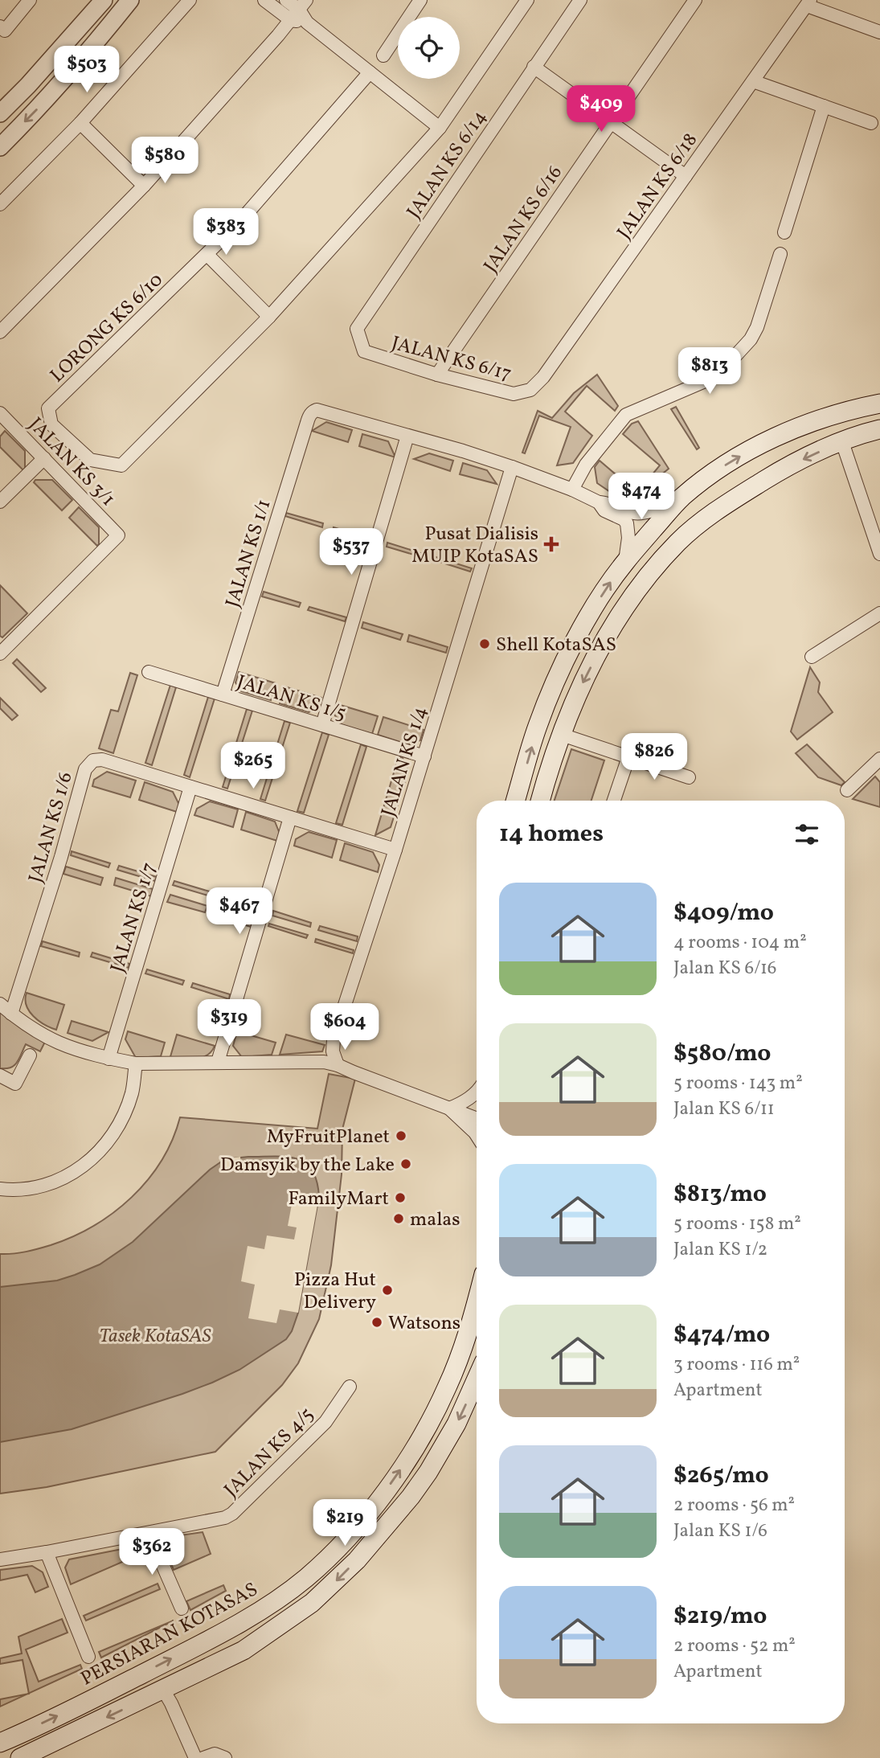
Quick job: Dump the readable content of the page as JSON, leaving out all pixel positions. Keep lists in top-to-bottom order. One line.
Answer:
{"streets":{"main road":["PERSIARAN KOTASAS"],"street":["JALAN KS 6/14","JALAN KS 6/18","JALAN KS 6/16","LORONG KS 6/10","JALAN KS 6/17","JALAN KS 3/1","JALAN KS 1/1","JALAN KS 1/5","JALAN KS 1/4","JALAN KS 1/6","JALAN KS 1/7","JALAN KS 4/5"]},"crossings":[["JALAN KS 6/14","JALAN KS 6/17"],["JALAN KS 6/18","JALAN KS 6/17"],["JALAN KS 6/16","JALAN KS 6/17"],["JALAN KS 1/1","JALAN KS 1/5"],["JALAN KS 1/5","JALAN KS 1/4"],["JALAN KS 1/4","JALAN KS 1/6"],["JALAN KS 1/6","JALAN KS 1/7"]],"parks":["Tasek KotaSAS"],"places":{"health":["Pusat Dialisis MUIP KotaSAS"],"other":["Shell KotaSAS","MyFruitPlanet","Damsyik by the Lake","FamilyMart","malas","Pizza Hut Delivery","Watsons"]},"page":{"price":["$503","$409","$580","$383","$813","$474","$537","$826","$265","$467","$319","$604","$219","$362"],"heading":"14 homes","list":[{"name":"$409/mo","note":"4 rooms · 104 m² · Jalan KS 6/16"},{"name":"$580/mo","note":"5 rooms · 143 m² · Jalan KS 6/11"},{"name":"$813/mo","note":"5 rooms · 158 m² · Jalan KS 1/2"},{"name":"$474/mo","note":"3 rooms · 116 m² · Apartment"},{"name":"$265/mo","note":"2 rooms · 56 m² · Jalan KS 1/6"},{"name":"$219/mo","note":"2 rooms · 52 m² · Apartment"}]}}
